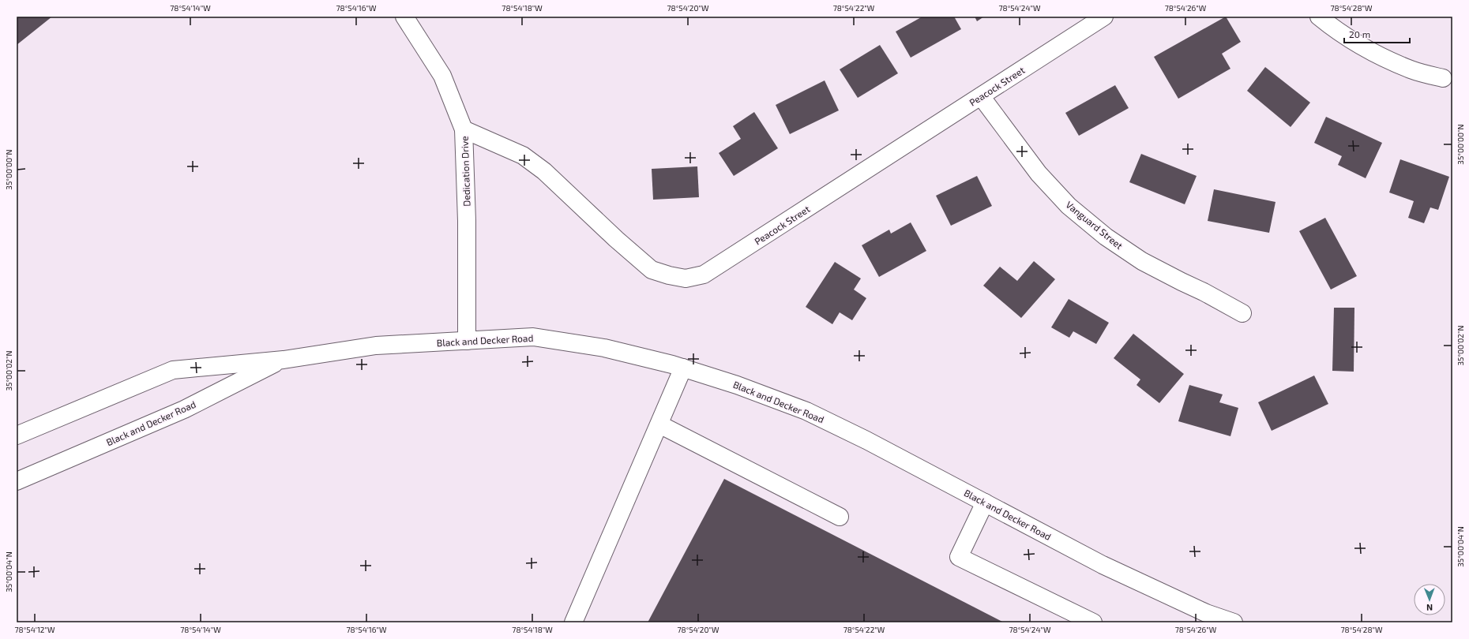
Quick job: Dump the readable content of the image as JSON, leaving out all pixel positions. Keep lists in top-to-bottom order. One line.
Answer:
{"streets":{"street":["Peacock Street","Dedication Drive","Vanguard Street","Black and Decker Road"]},"crossings":[["Peacock Street","Dedication Drive"],["Peacock Street","Vanguard Street"],["Dedication Drive","Black and Decker Road"]],"scale_bar":"20 m","north":"bottom","coordinates":["78°54'14\"W","78°54'16\"W","78°54'18\"W","78°54'20\"W","78°54'22\"W","78°54'24\"W","78°54'26\"W","78°54'28\"W","35°00'00\"N","35°00'02\"N","35°00'04\"N","78°54'12\"W"]}
